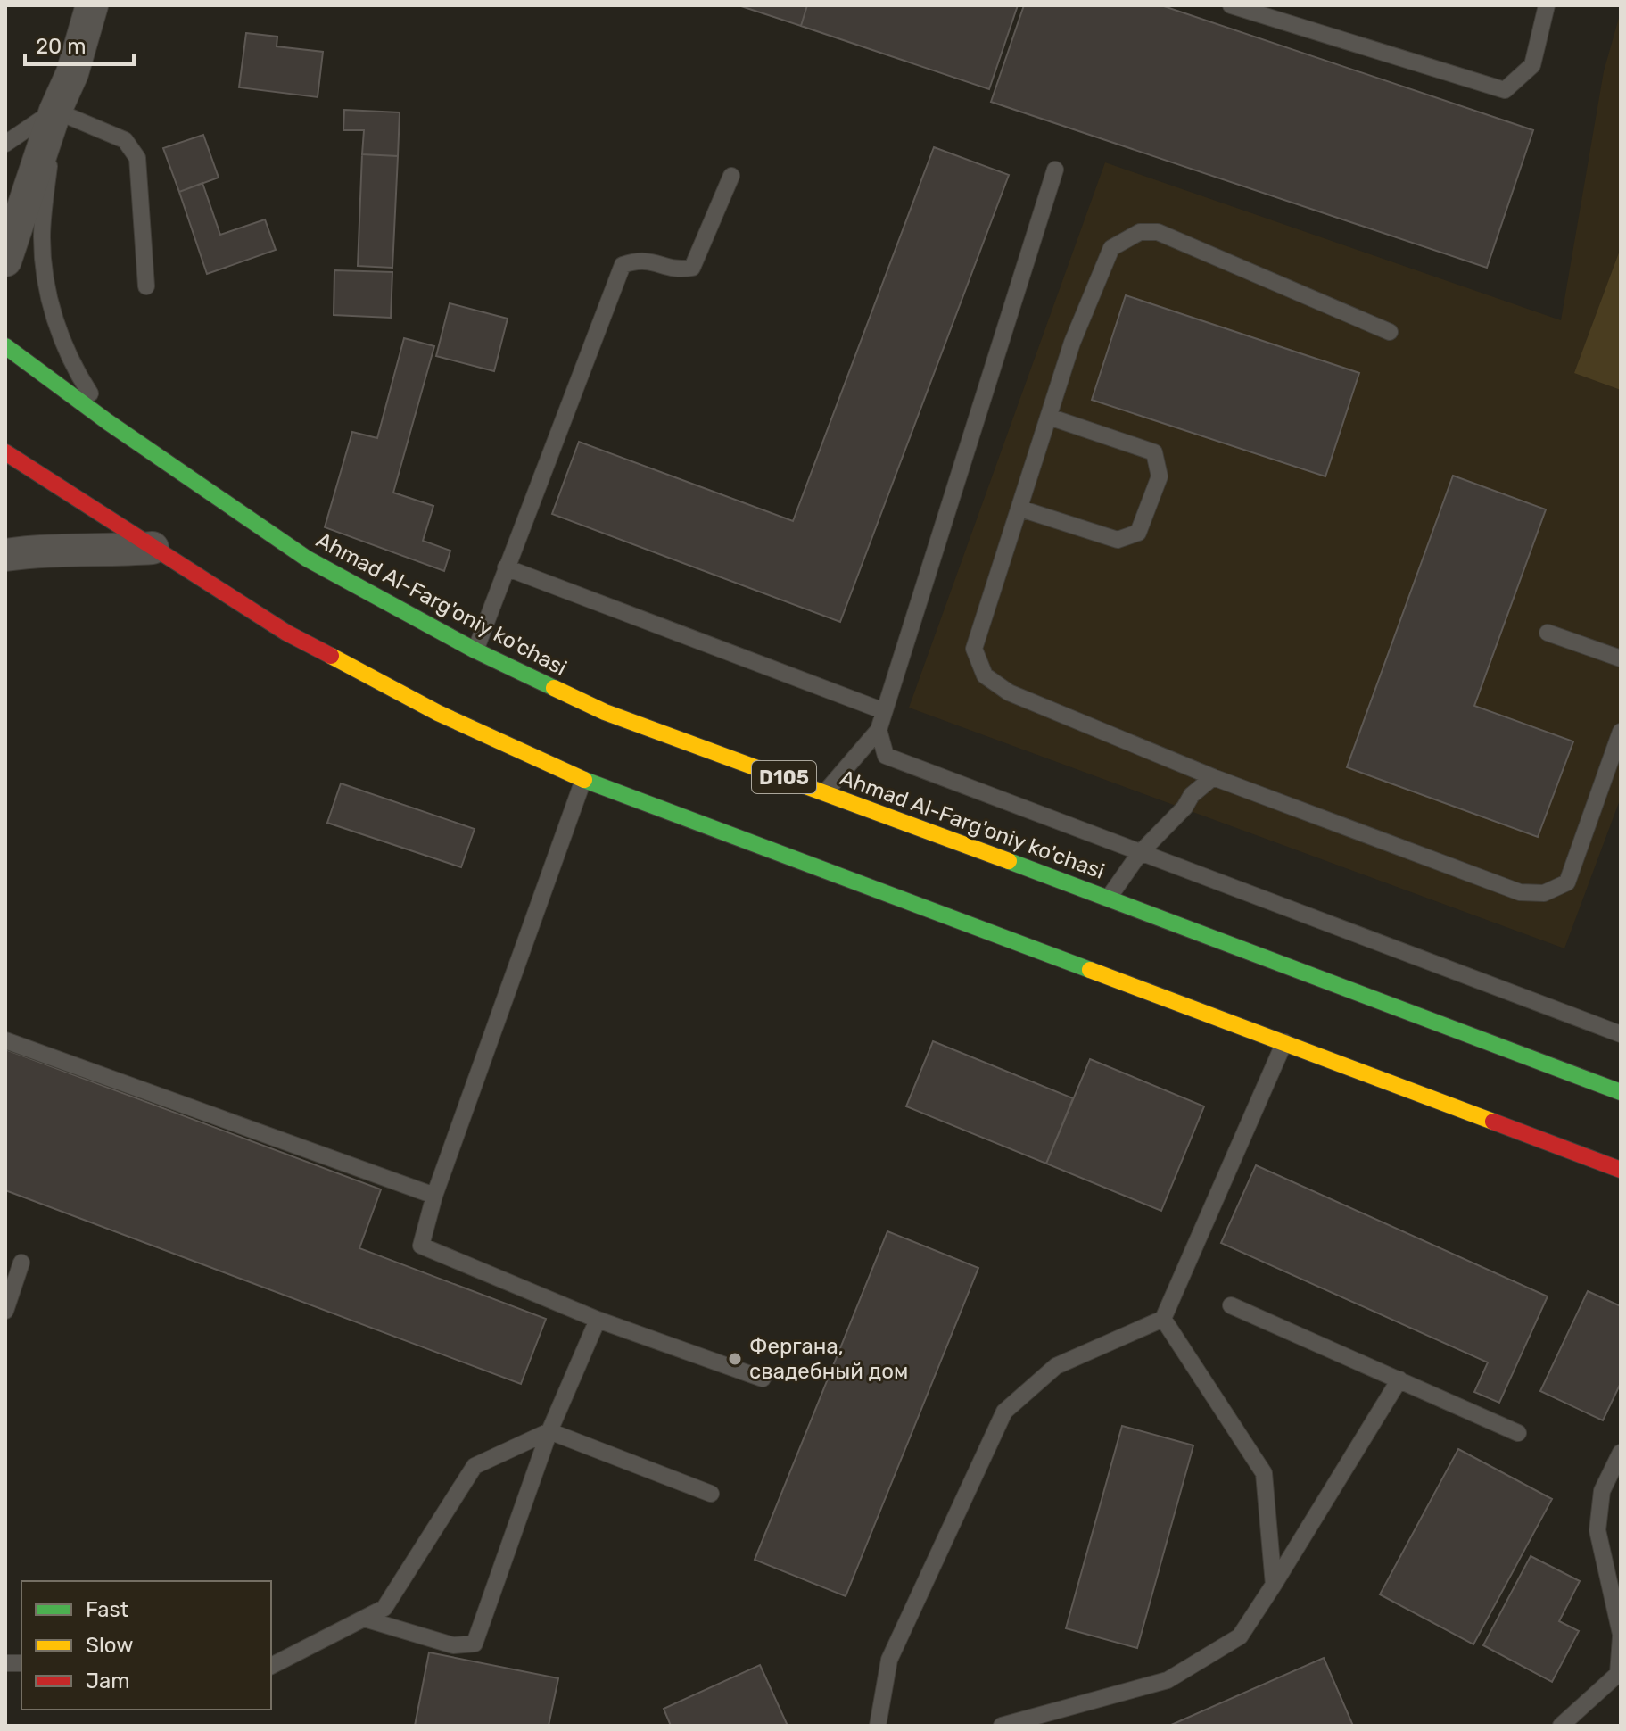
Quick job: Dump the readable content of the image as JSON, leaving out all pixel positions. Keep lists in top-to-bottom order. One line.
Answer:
{"streets":{"highway":["Ahmad Al-Farg'oniy ko'chasi","D105"]},"places":["Фергана, свадебный дом"],"legend":["Fast","Slow","Jam"],"scale_bar":"20 m"}
